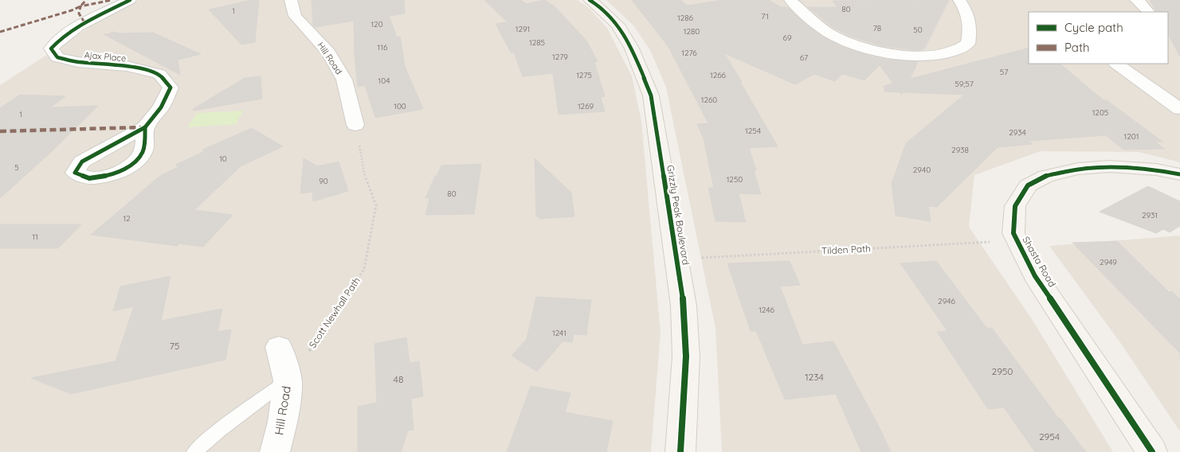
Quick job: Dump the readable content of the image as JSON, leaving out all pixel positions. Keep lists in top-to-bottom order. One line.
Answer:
{"streets":{"street":["Ajax Place","Hill Road","Grizzly Peak Boulevard","Shasta Road"],"path":["Tilden Path","Scott Newhall Path"]},"crossings":[["Hill Road","Scott Newhall Path"],["Grizzly Peak Boulevard","Tilden Path"],["Tilden Path","Shasta Road"]],"house_numbers":["80","1","71","1286","120","78","1291","50","1280","69","1285","116","1276","1279","67","57","1275","1266","104","59;57","1260","100","1269","1205","1","1254","2934","1201","2938","10","5","2940","1250","90","80","2931","12","11","2949","2946","1246","1241","75","2950","1234","48","2954"],"legend":["Cycle path","Path"]}
